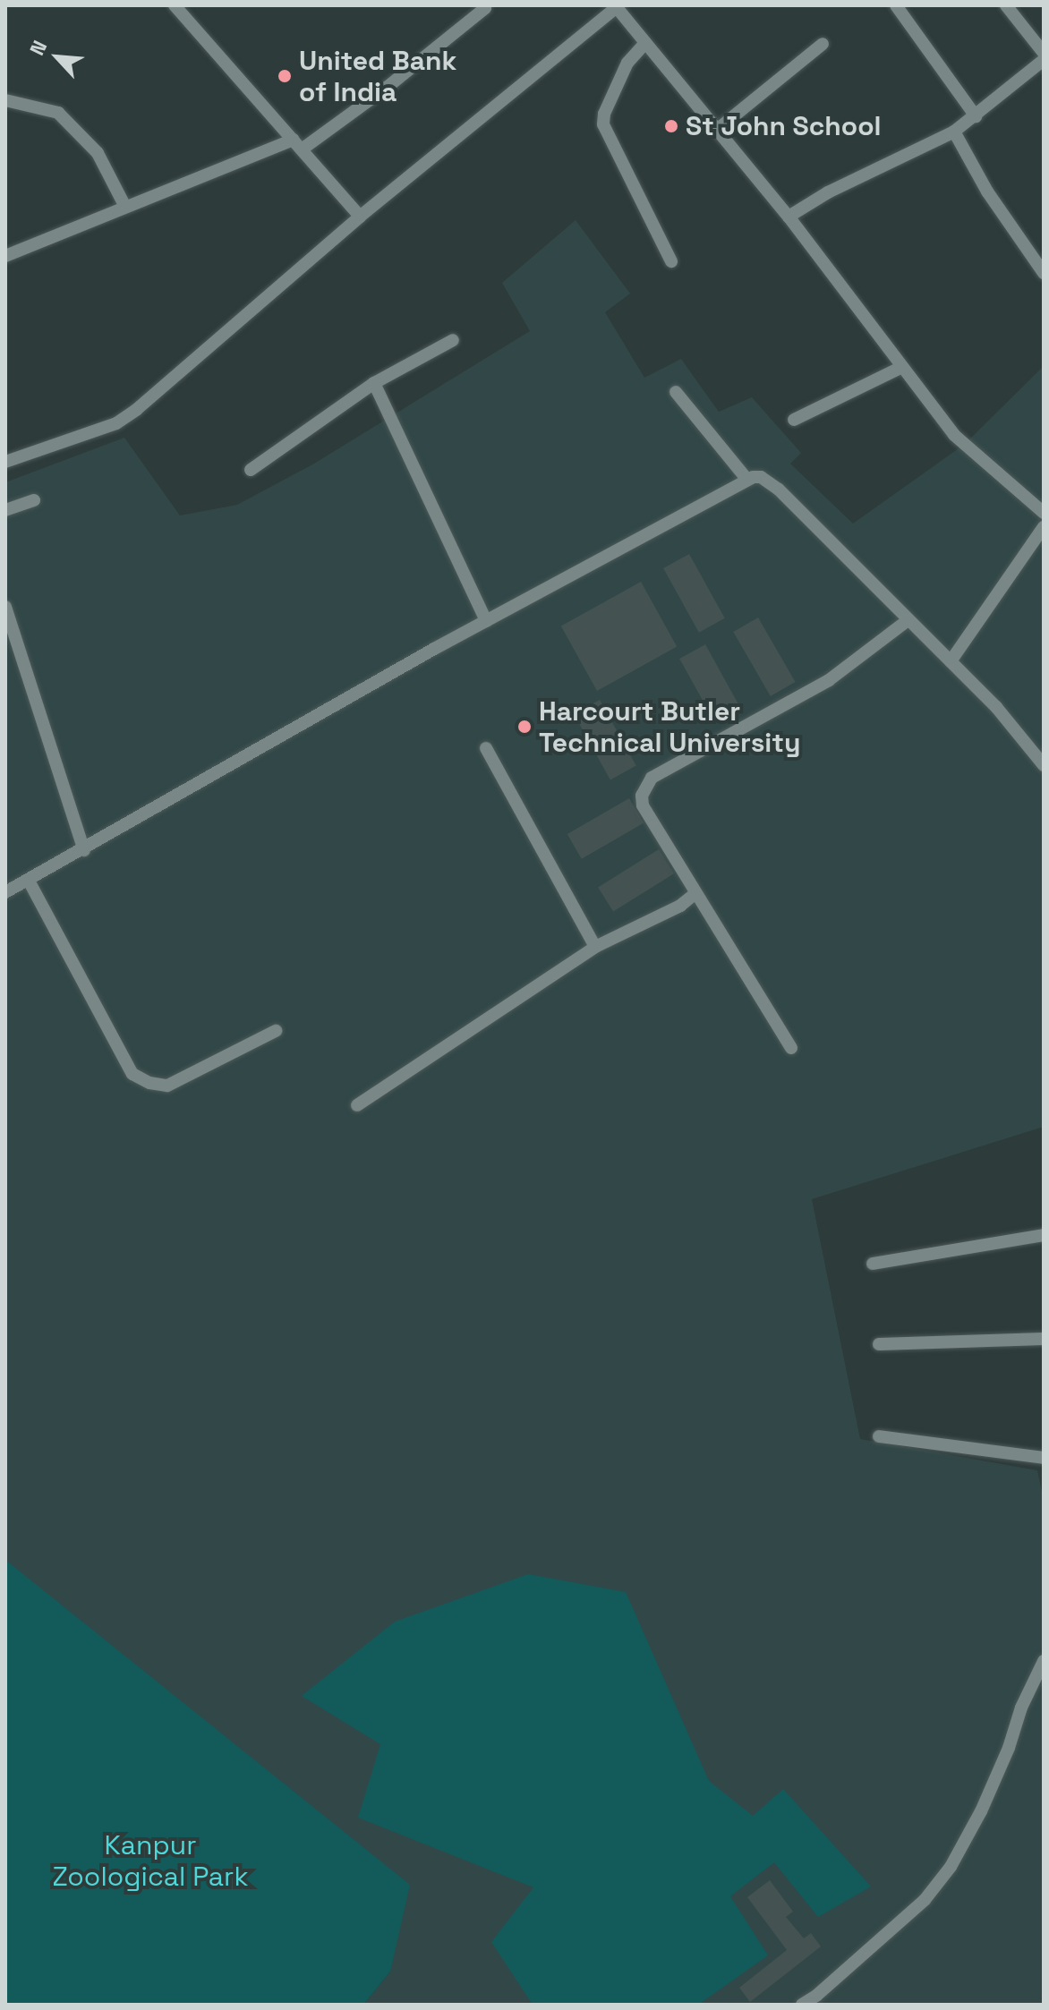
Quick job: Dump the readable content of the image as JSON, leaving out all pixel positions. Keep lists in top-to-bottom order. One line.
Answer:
{"parks":["Kanpur Zoological Park"],"places":["United Bank of India","St John School","Harcourt Butler Technical University"],"north":"top left"}
